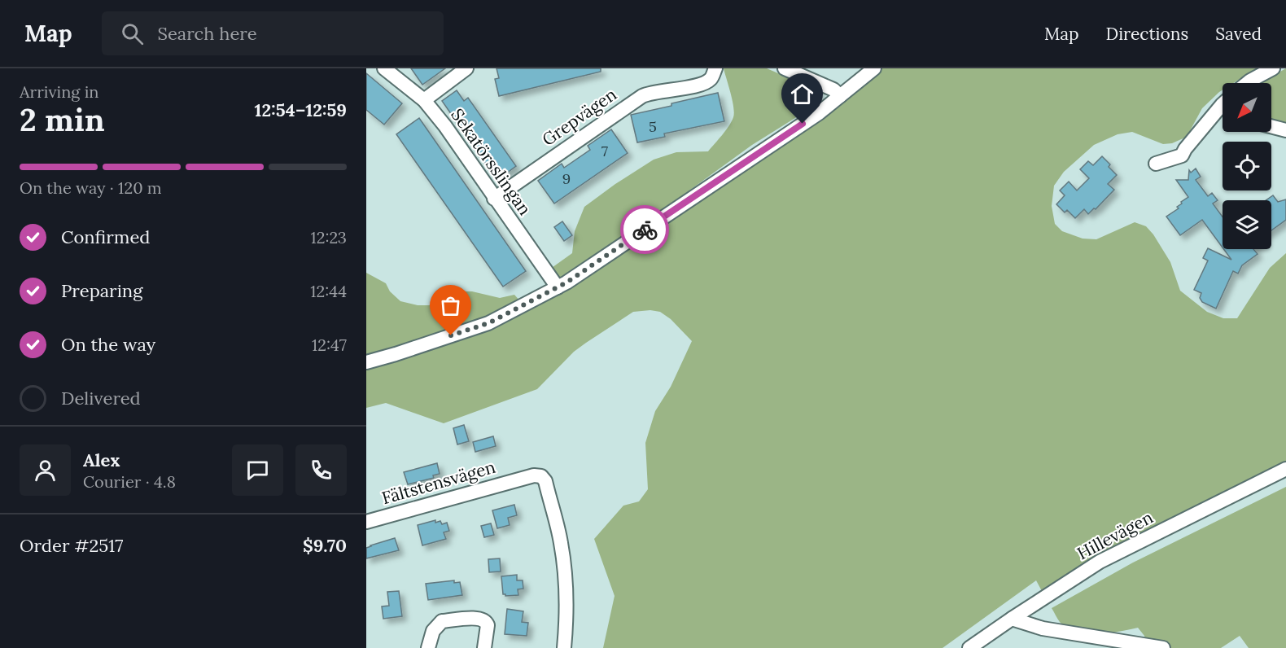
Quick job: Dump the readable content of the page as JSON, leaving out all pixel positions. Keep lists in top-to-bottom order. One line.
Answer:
{"streets":{"street":["Grepvägen","Sekatörsslingan","Fältstensvägen","Hillevägen"]},"crossings":[["Grepvägen","Sekatörsslingan"]],"house_numbers":["5","7","9"],"north":"bottom left","page":{"header":"Map","search":"Search here","nav":["Map","Directions","Saved"],"heading":["2 min","Arriving in","12:54–12:59"],"panel":["Alex","Courier · 4.8","Order #2517","$9.70"],"bar":"On the way · 120 m","list":[["Confirmed","12:23"],["Preparing","12:44"],["On the way","12:47"],"Delivered"]}}
